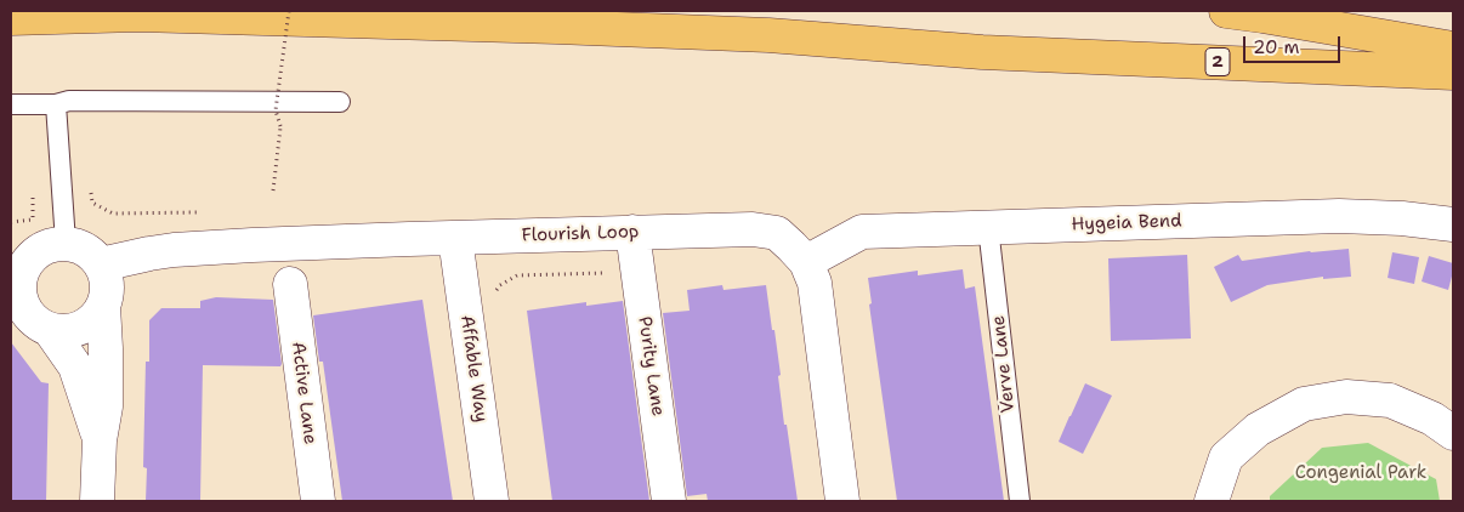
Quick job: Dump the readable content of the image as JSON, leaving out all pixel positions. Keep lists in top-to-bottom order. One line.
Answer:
{"streets":{"highway":["2"],"street":["Hygeia Bend","Flourish Loop","Purity Lane","Affable Way","Active Lane"],"lane":["Verve Lane"]},"crossings":[["Hygeia Bend","Flourish Loop"],["Hygeia Bend","Verve Lane"],["Flourish Loop","Purity Lane"],["Flourish Loop","Affable Way"]],"parks":["Congenial Park"],"scale_bar":"20 m"}
